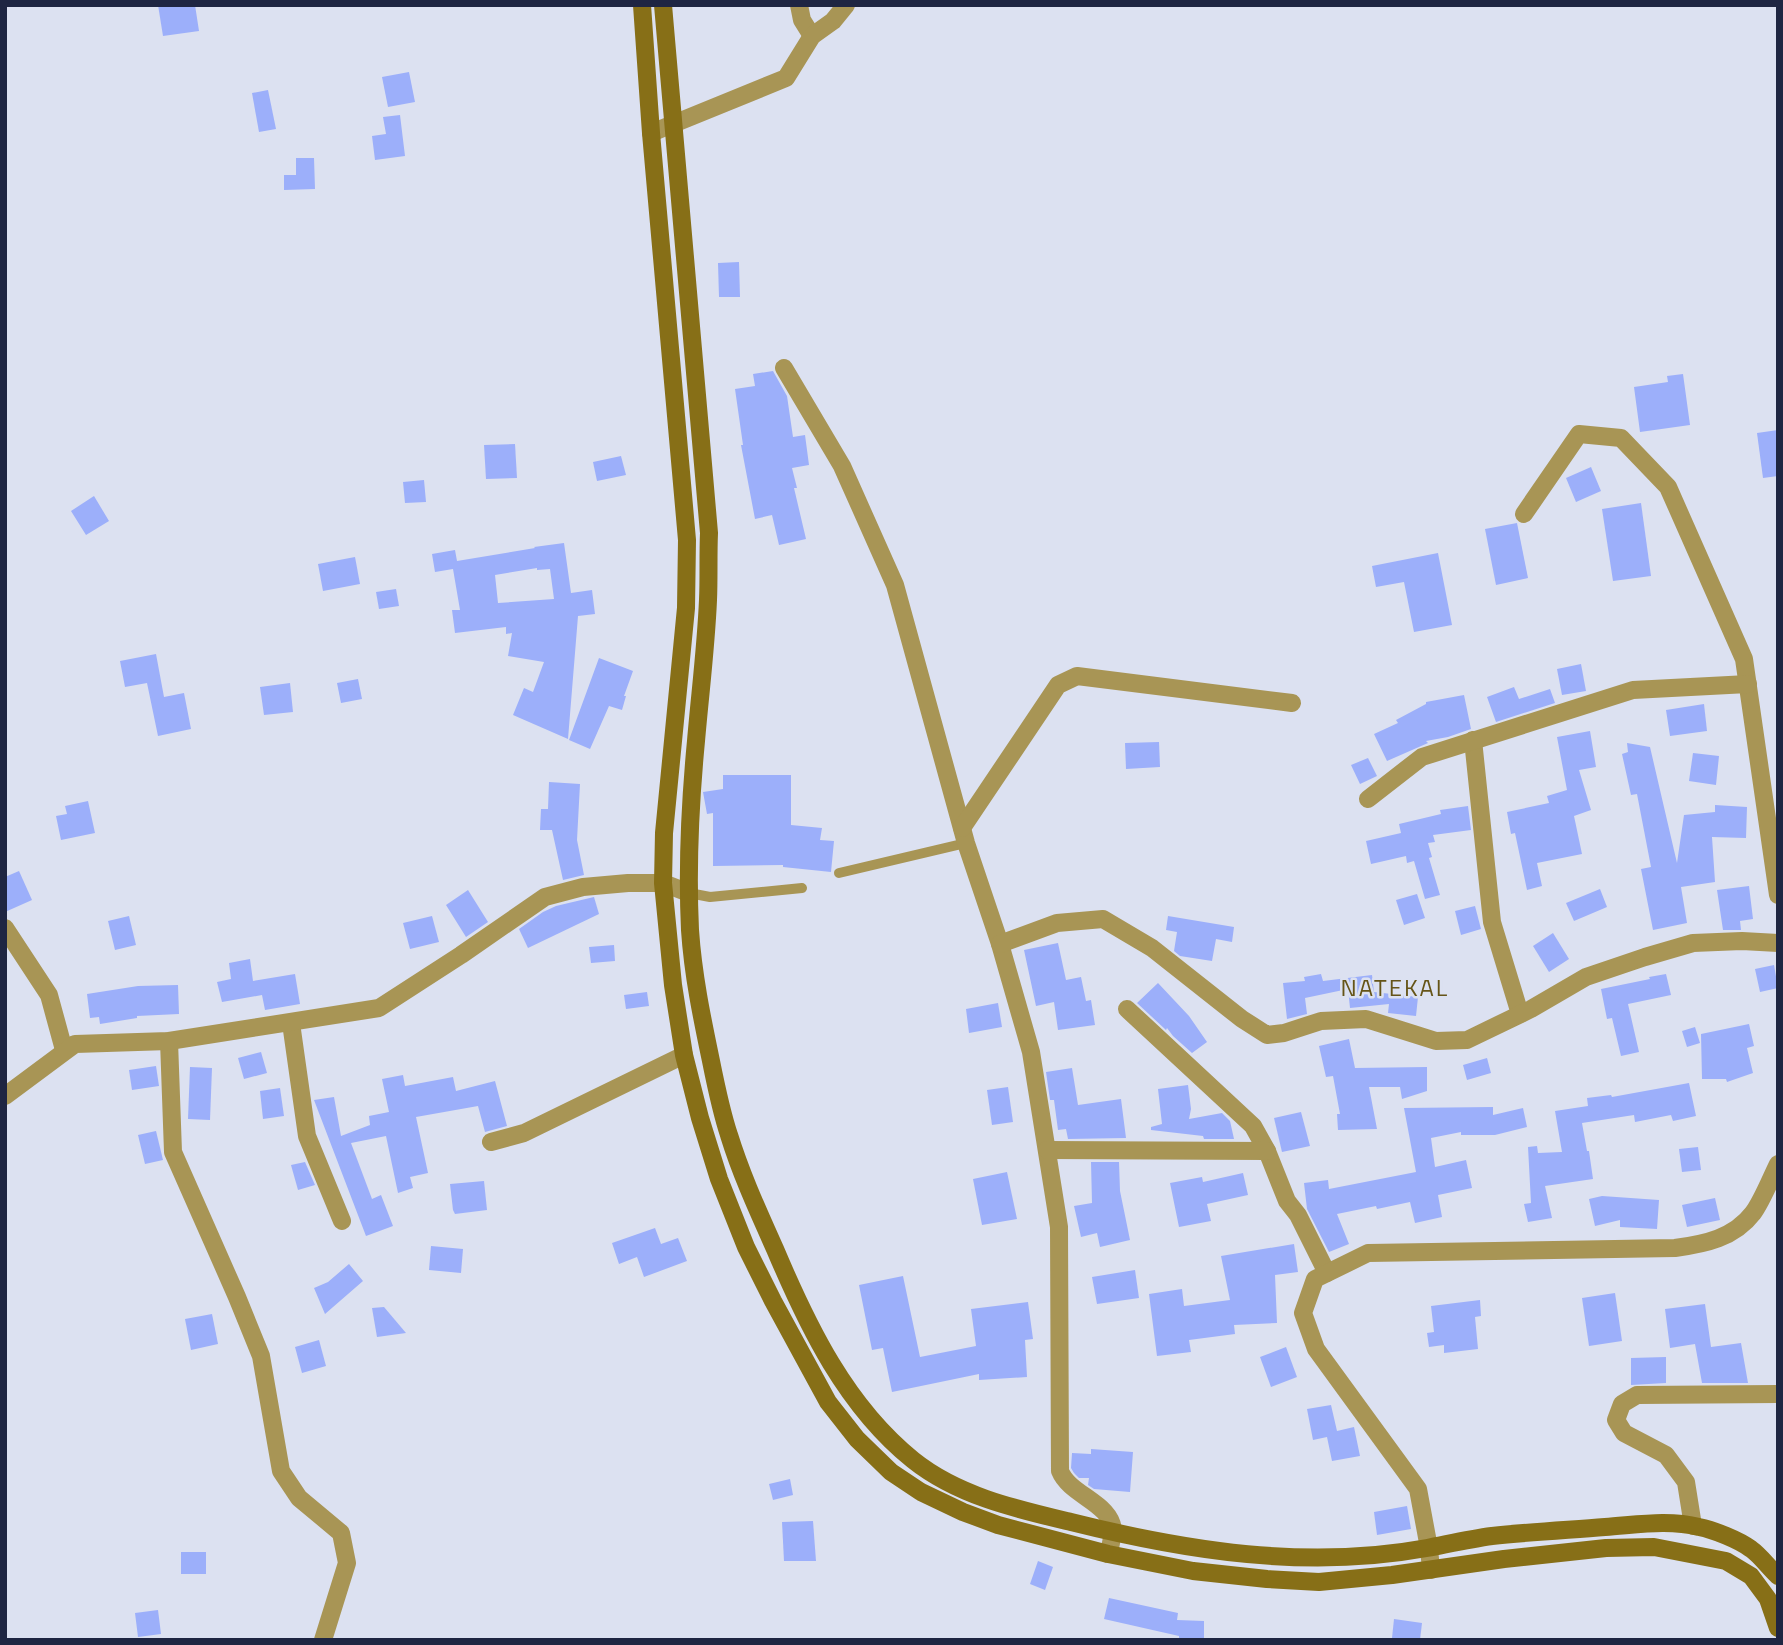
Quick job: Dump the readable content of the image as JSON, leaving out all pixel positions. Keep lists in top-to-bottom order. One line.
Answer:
{"districts":["NATEKAL"]}
